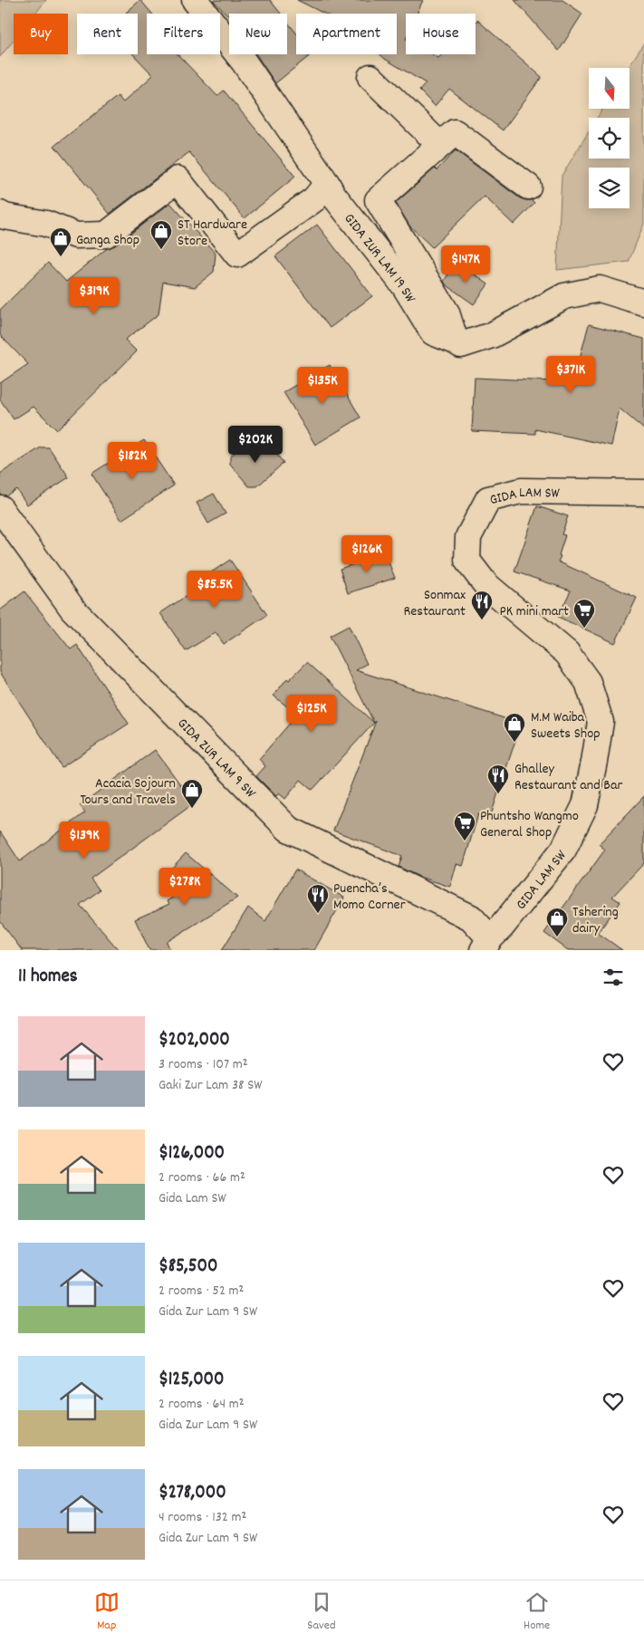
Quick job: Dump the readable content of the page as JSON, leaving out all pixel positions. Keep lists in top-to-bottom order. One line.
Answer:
{"streets":{"street":["GIDA ZUR LAM 19 SW","GIDA LAM SW","GIDA ZUR LAM 9 SW"]},"crossings":[["GIDA LAM SW","GIDA ZUR LAM 9 SW"]],"places":{"shop":["ST Hardware Store","Ganga Shop","M.M Waiba Sweets Shop","Acacia Sojourn Tours and Travels","Tshering dairy"],"restaurant":["Sonmax Restaurant","Ghalley Restaurant and Bar","Puencha’s Momo Corner"],"supermarket":["PK mini mart","Phuntsho Wangmo General Shop"]},"north":"bottom","page":{"chip":["Buy","Rent","Filters","New","Apartment","House"],"price":["$147K","$319K","$371K","$135K","$202K","$182K","$126K","$85.5K","$125K","$139K","$278K"],"heading":"11 homes","list":[{"name":"$202,000","note":"3 rooms · 107 m² · Gaki Zur Lam 38 SW"},{"name":"$126,000","note":"2 rooms · 66 m² · Gida Lam SW"},{"name":"$85,500","note":"2 rooms · 52 m² · Gida Zur Lam 9 SW"},{"name":"$125,000","note":"2 rooms · 64 m² · Gida Zur Lam 9 SW"},{"name":"$278,000","note":"4 rooms · 132 m² · Gida Zur Lam 9 SW"}],"tabs":["Map","Saved","Home"]}}
